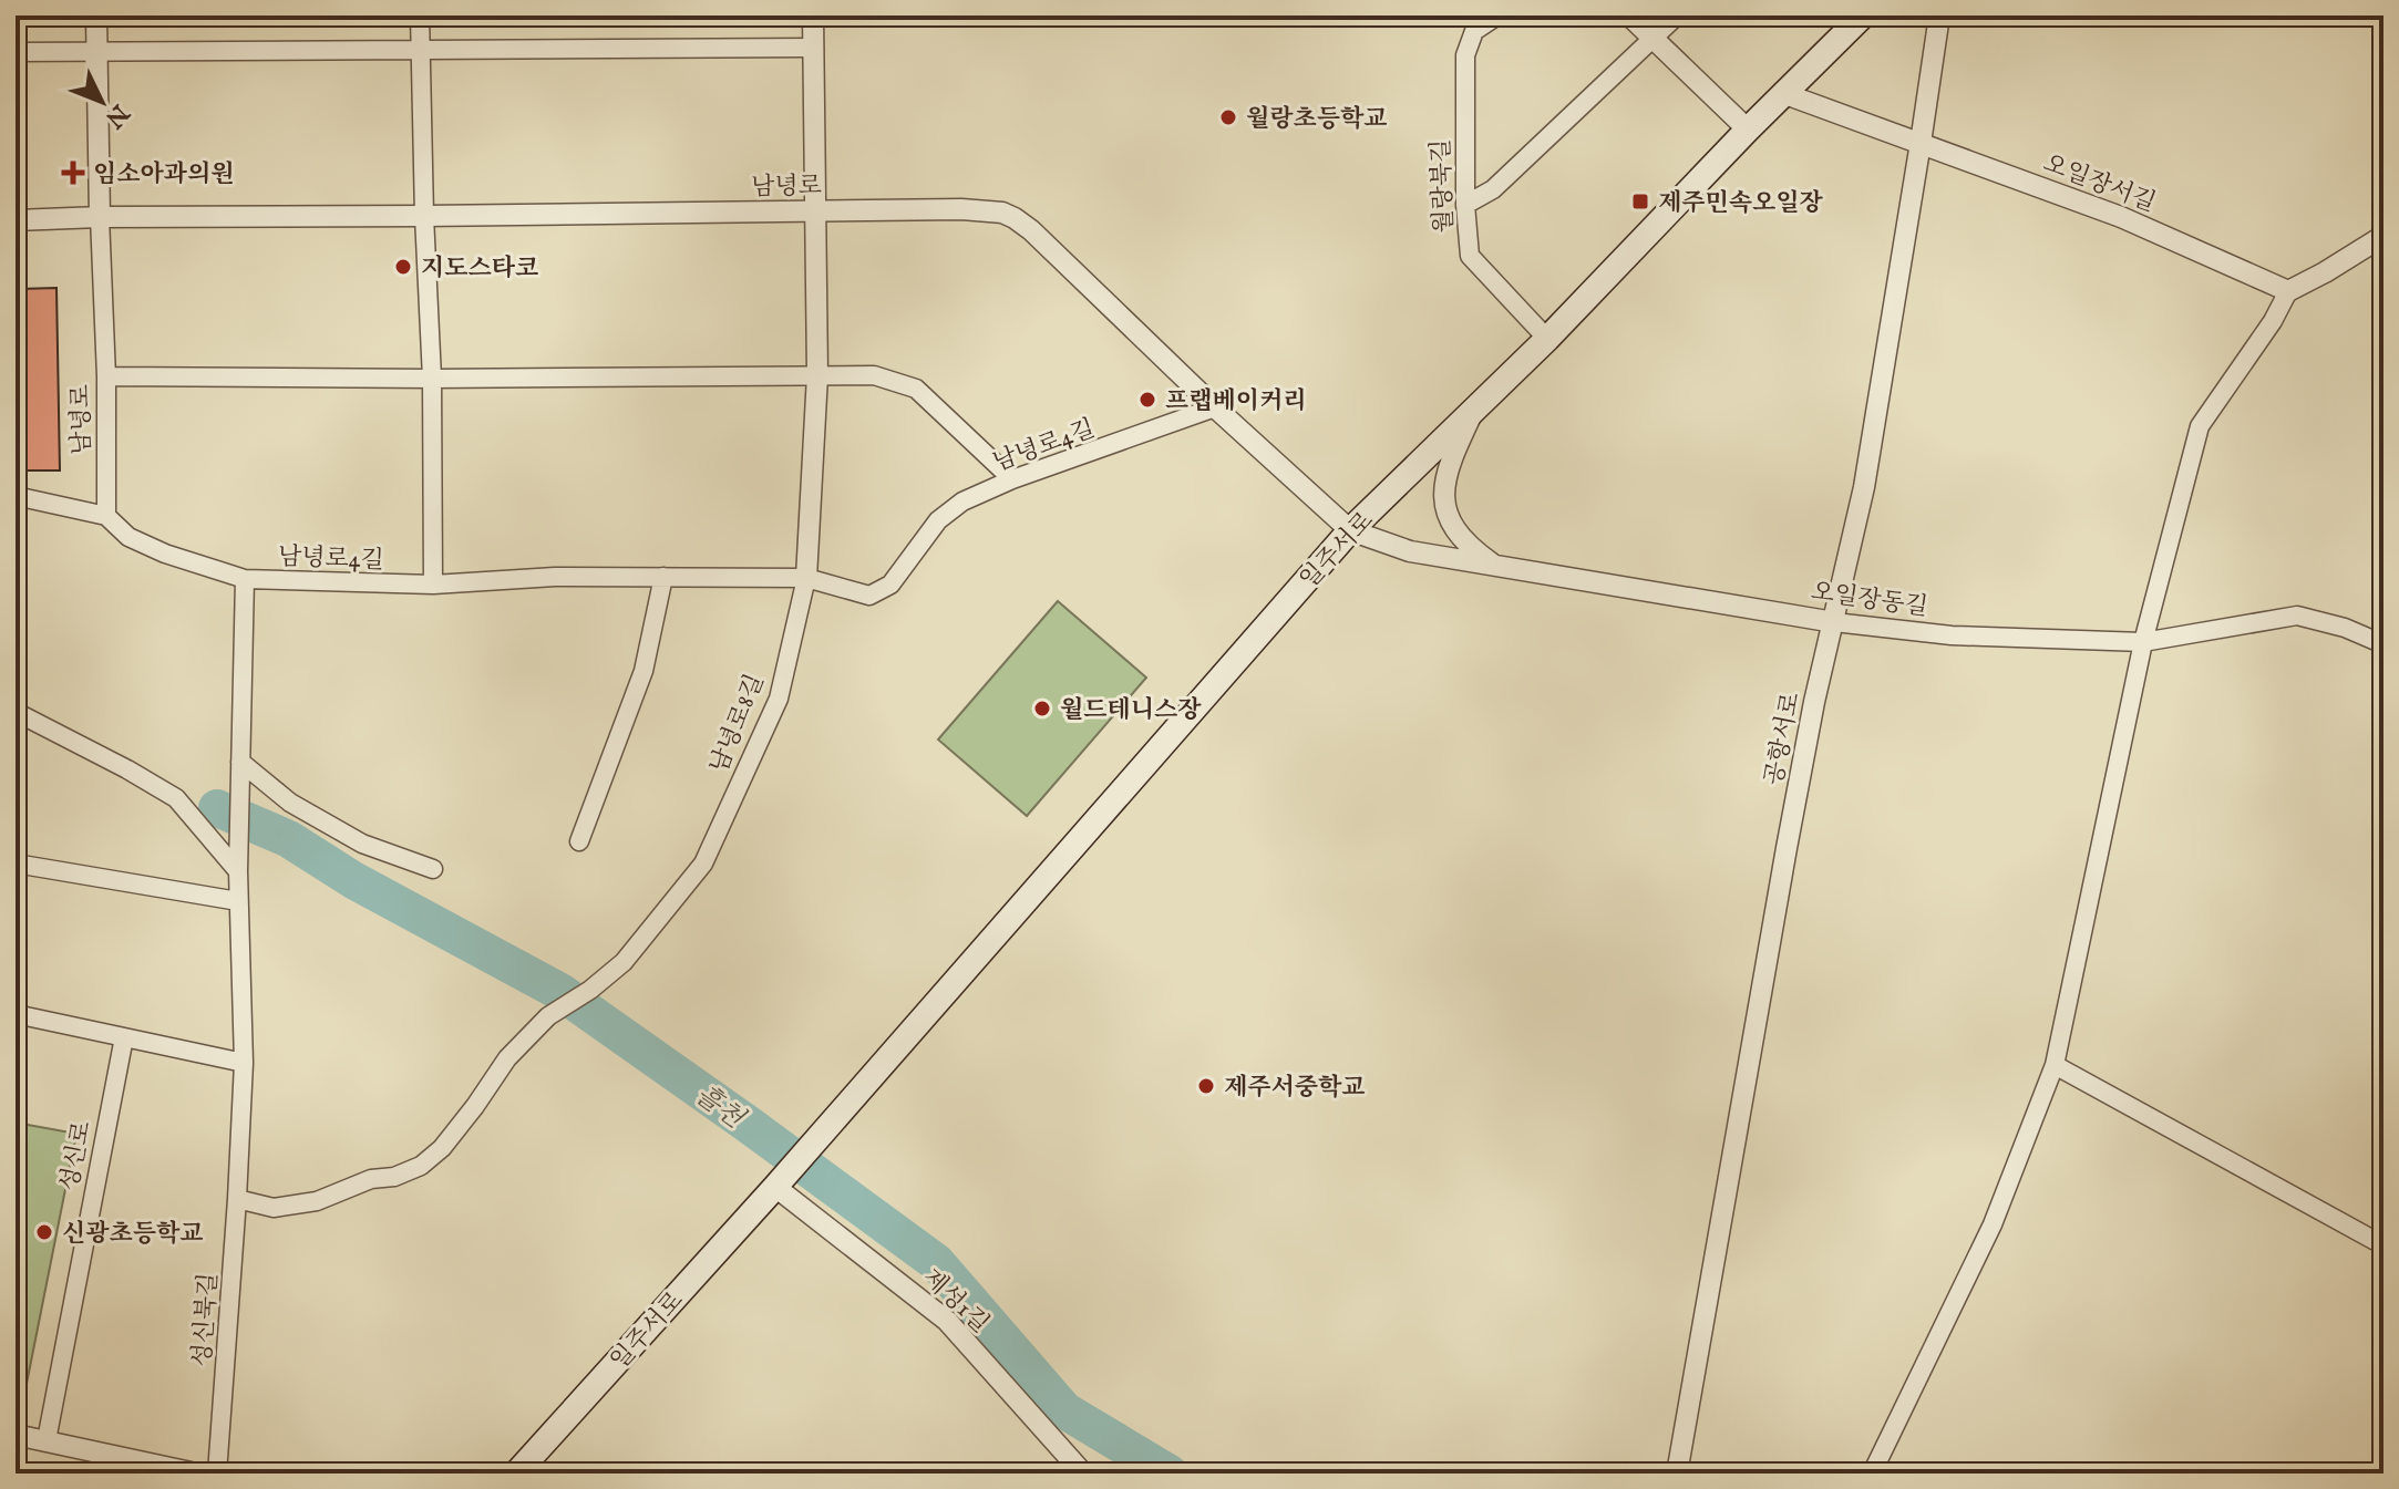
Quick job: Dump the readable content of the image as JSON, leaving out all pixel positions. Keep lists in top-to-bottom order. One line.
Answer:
{"streets":{"main road":["일주서로"],"street":["오일장서길","남녕로","월랑북길","남녕로4길","오일장동길","남녕로8길","공항서로","성신로","제성1길","성신북길"]},"crossings":[["오일장서길","일주서로"],["오일장서길","공항서로"],["남녕로","남녕로4길"],["남녕로","일주서로"],["남녕로","오일장동길"],["남녕로","남녕로8길"],["월랑북길","일주서로"],["남녕로4길","남녕로8길"],["남녕로4길","성신북길"],["일주서로","오일장동길"],["일주서로","제성1길"],["오일장동길","공항서로"],["남녕로8길","성신북길"]],"water":["흘천"],"places":{"other":["월랑초등학교","지도스타코","프랩베이커리","월드테니스장","제주서중학교","신광초등학교"],"health":["임소아과의원"],"transit":["제주민속오일장"]},"north":"bottom right"}
